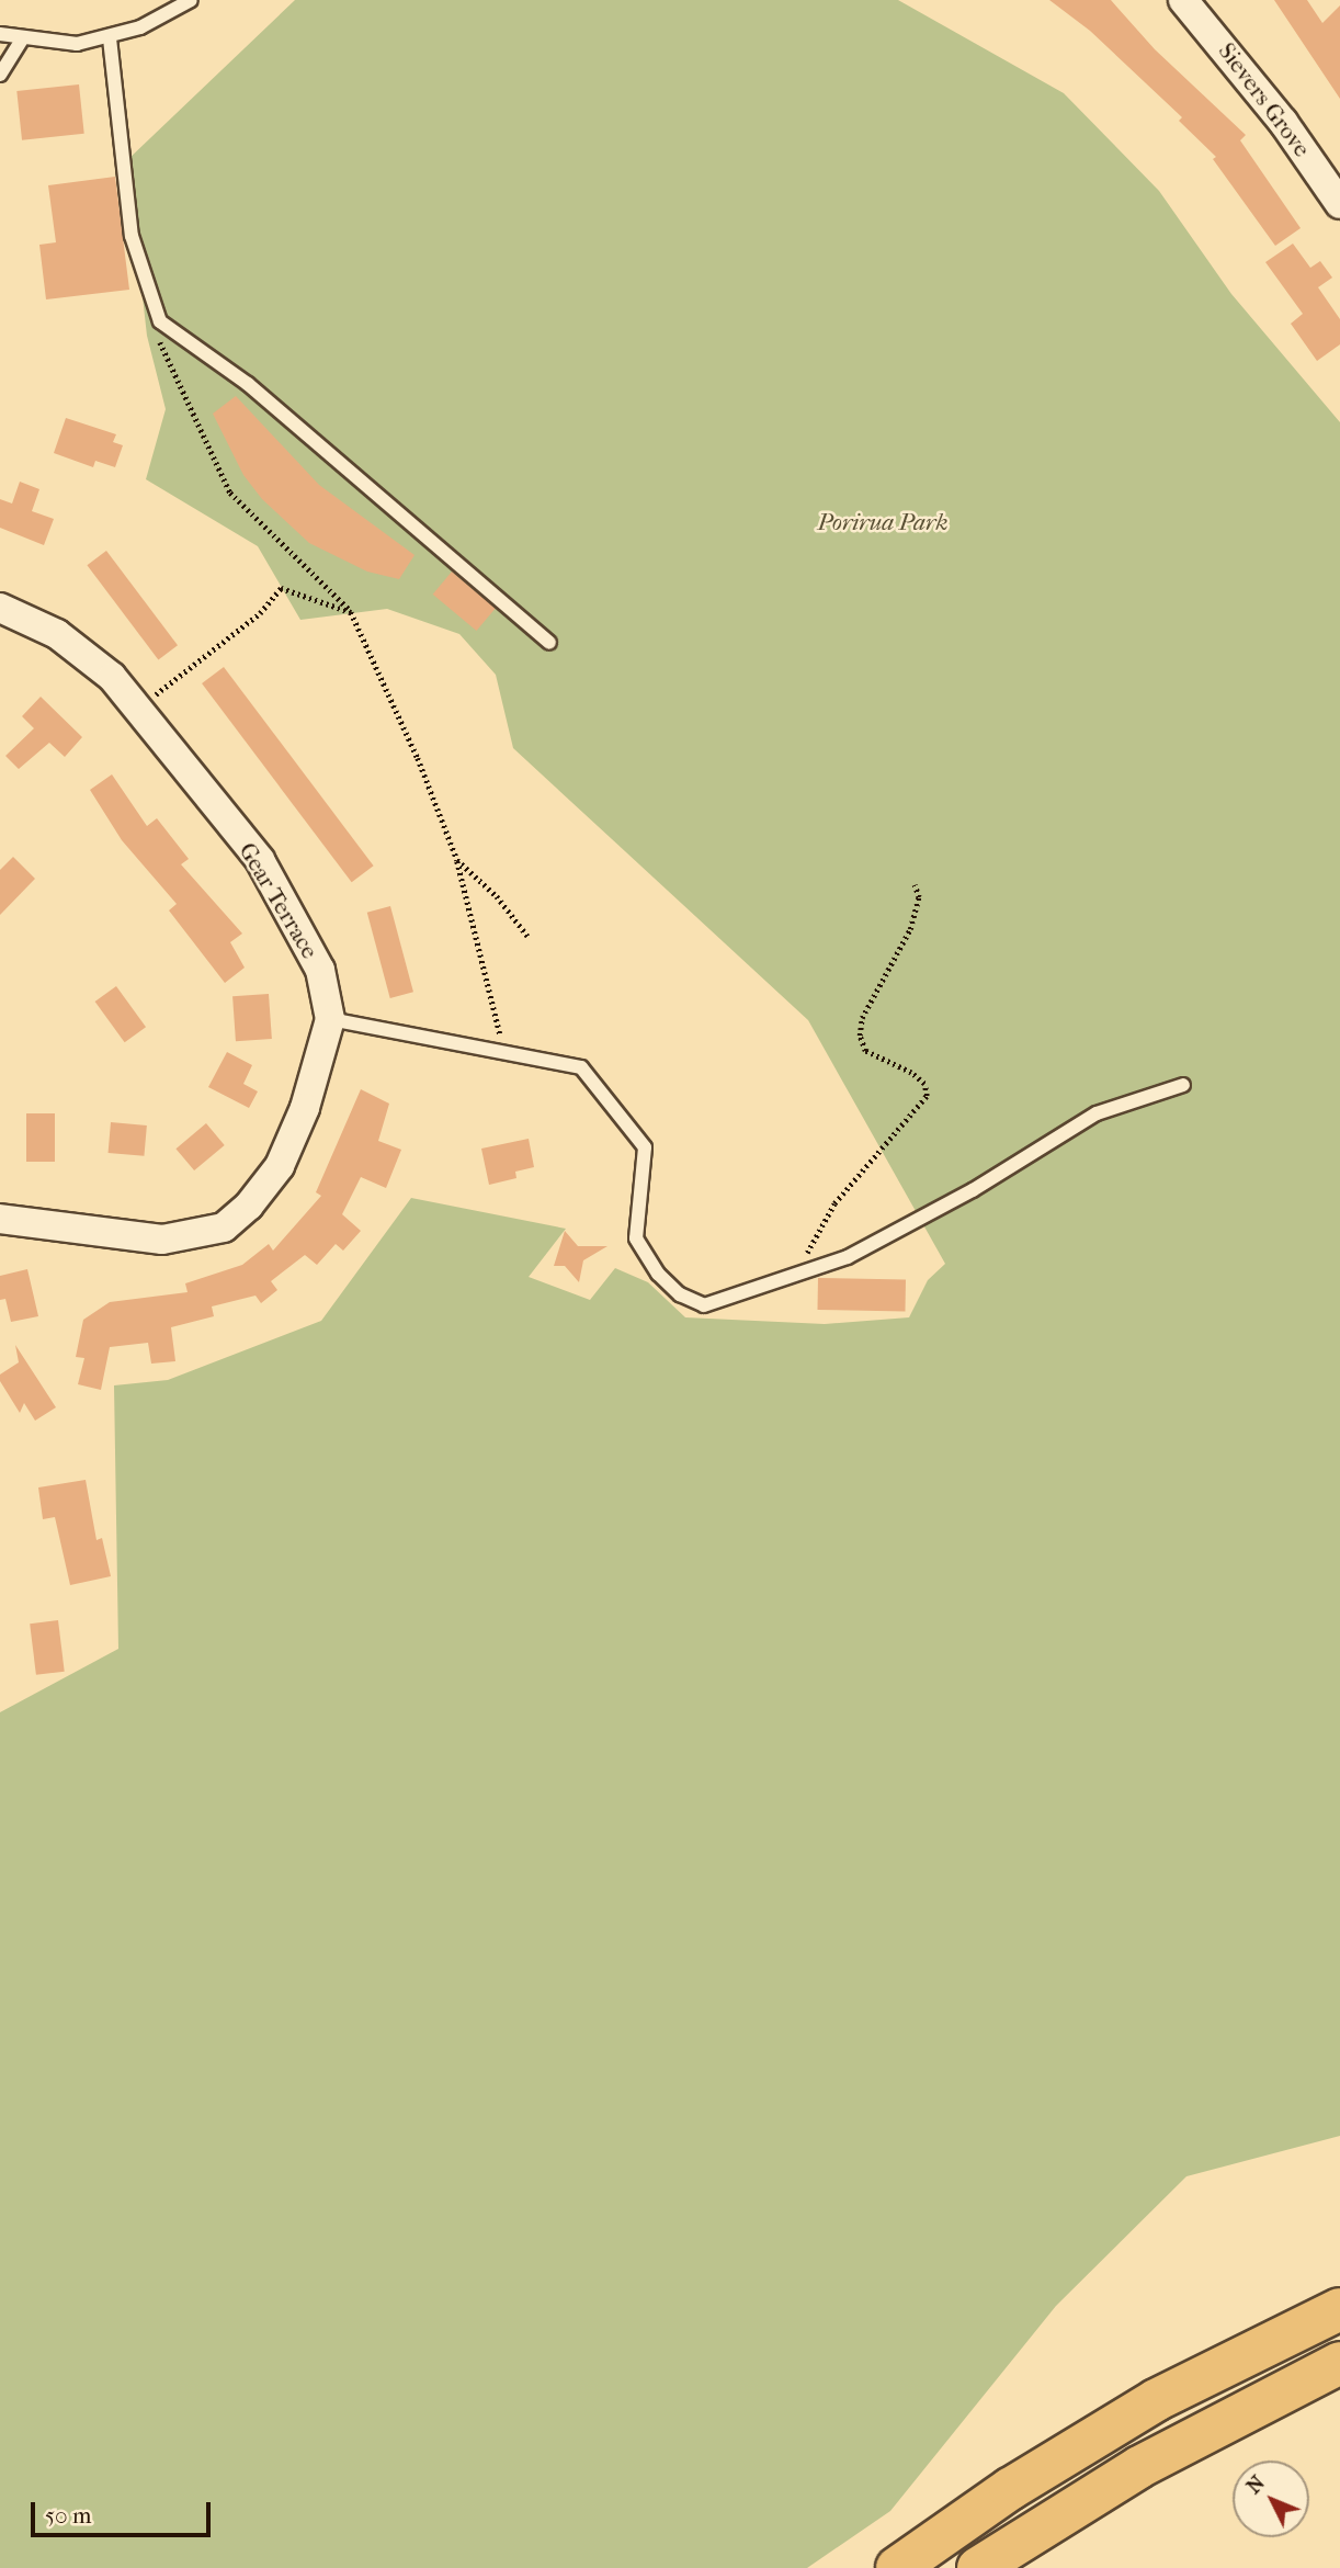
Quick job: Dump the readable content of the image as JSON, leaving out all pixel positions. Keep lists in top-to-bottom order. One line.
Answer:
{"streets":{"street":["Sievers Grove","Gear Terrace"]},"parks":["Porirua Park"],"scale_bar":"50 m","north":"top left"}
